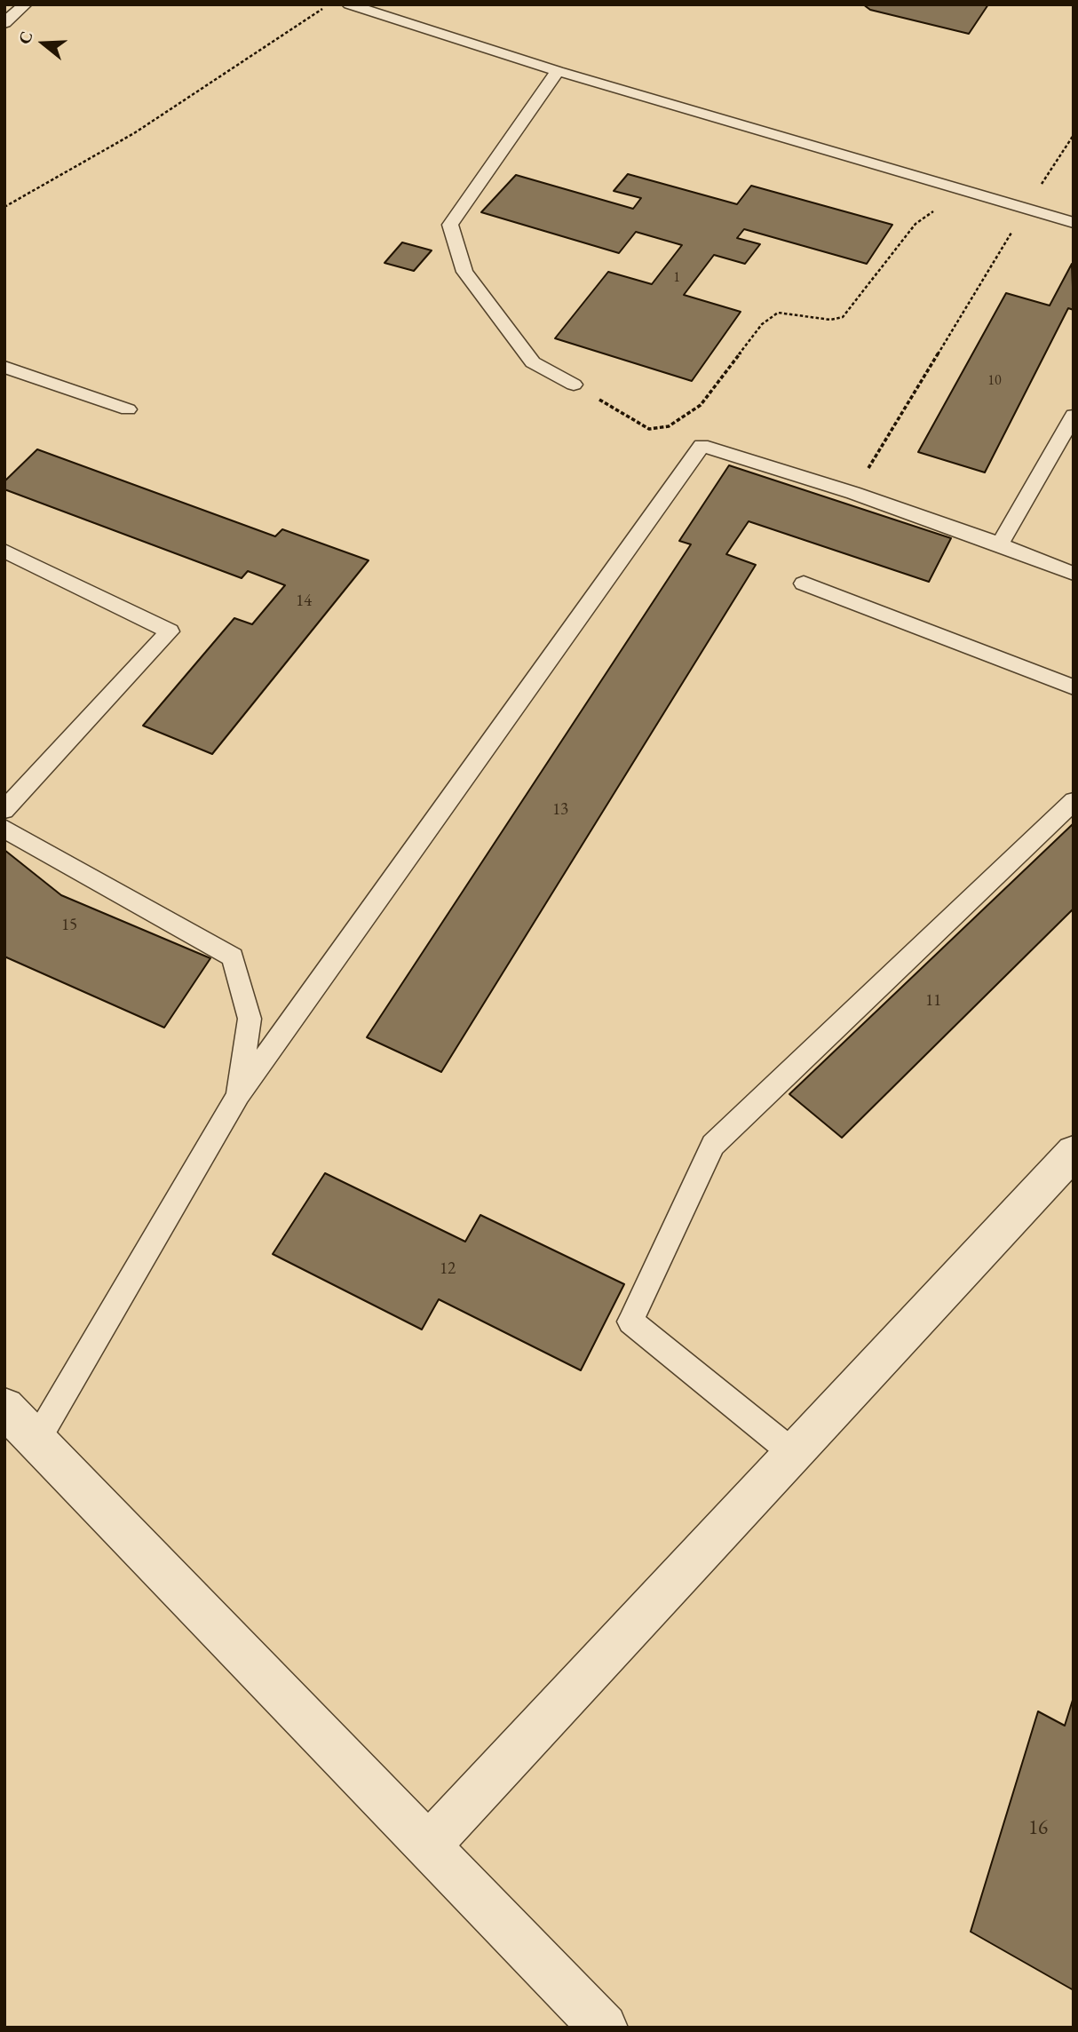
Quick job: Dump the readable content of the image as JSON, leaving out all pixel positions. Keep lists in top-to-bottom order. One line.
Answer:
{"house_numbers":["1","10","14","13","15","11","12","16"],"north":"left"}
